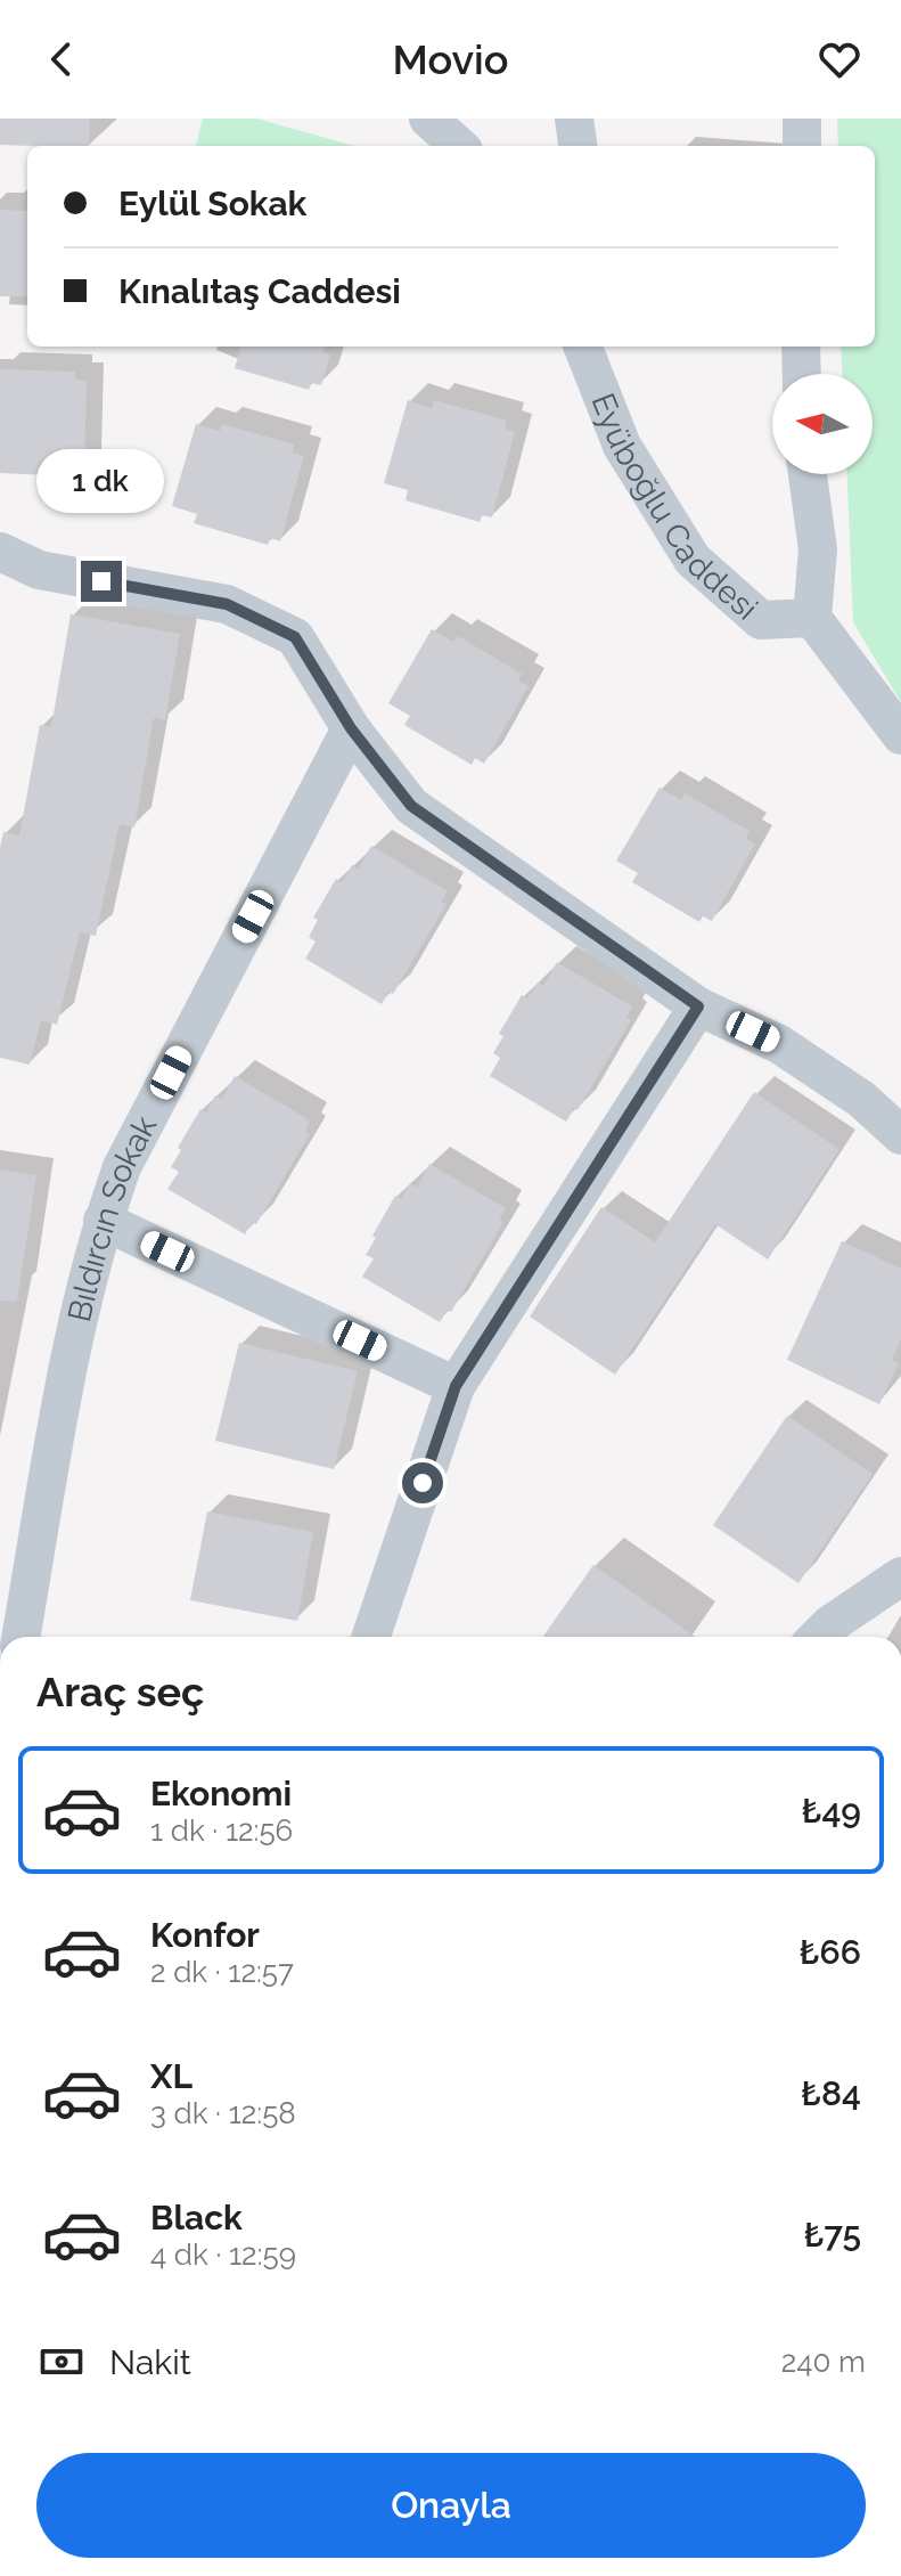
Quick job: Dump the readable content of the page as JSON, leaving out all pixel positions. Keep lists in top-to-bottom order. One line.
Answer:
{"streets":{"street":["Eyüboğlu Caddesi","Bıldırcın Sokak"]},"north":"left","page":{"header":"Movio","banner":["Eylül Sokak","Kınalıtaş Caddesi"],"bubble":"1 dk","heading":"Araç seç","list":[{"name":"Ekonomi","note":"1 dk · 12:56","value":"₺49"},{"name":"Konfor","note":"2 dk · 12:57","value":"₺66"},{"name":"XL","note":"3 dk · 12:58","value":"₺84"},{"name":"Black","note":"4 dk · 12:59","value":"₺75"}],"pay":["Nakit","240 m"],"buttons":"Onayla"}}
